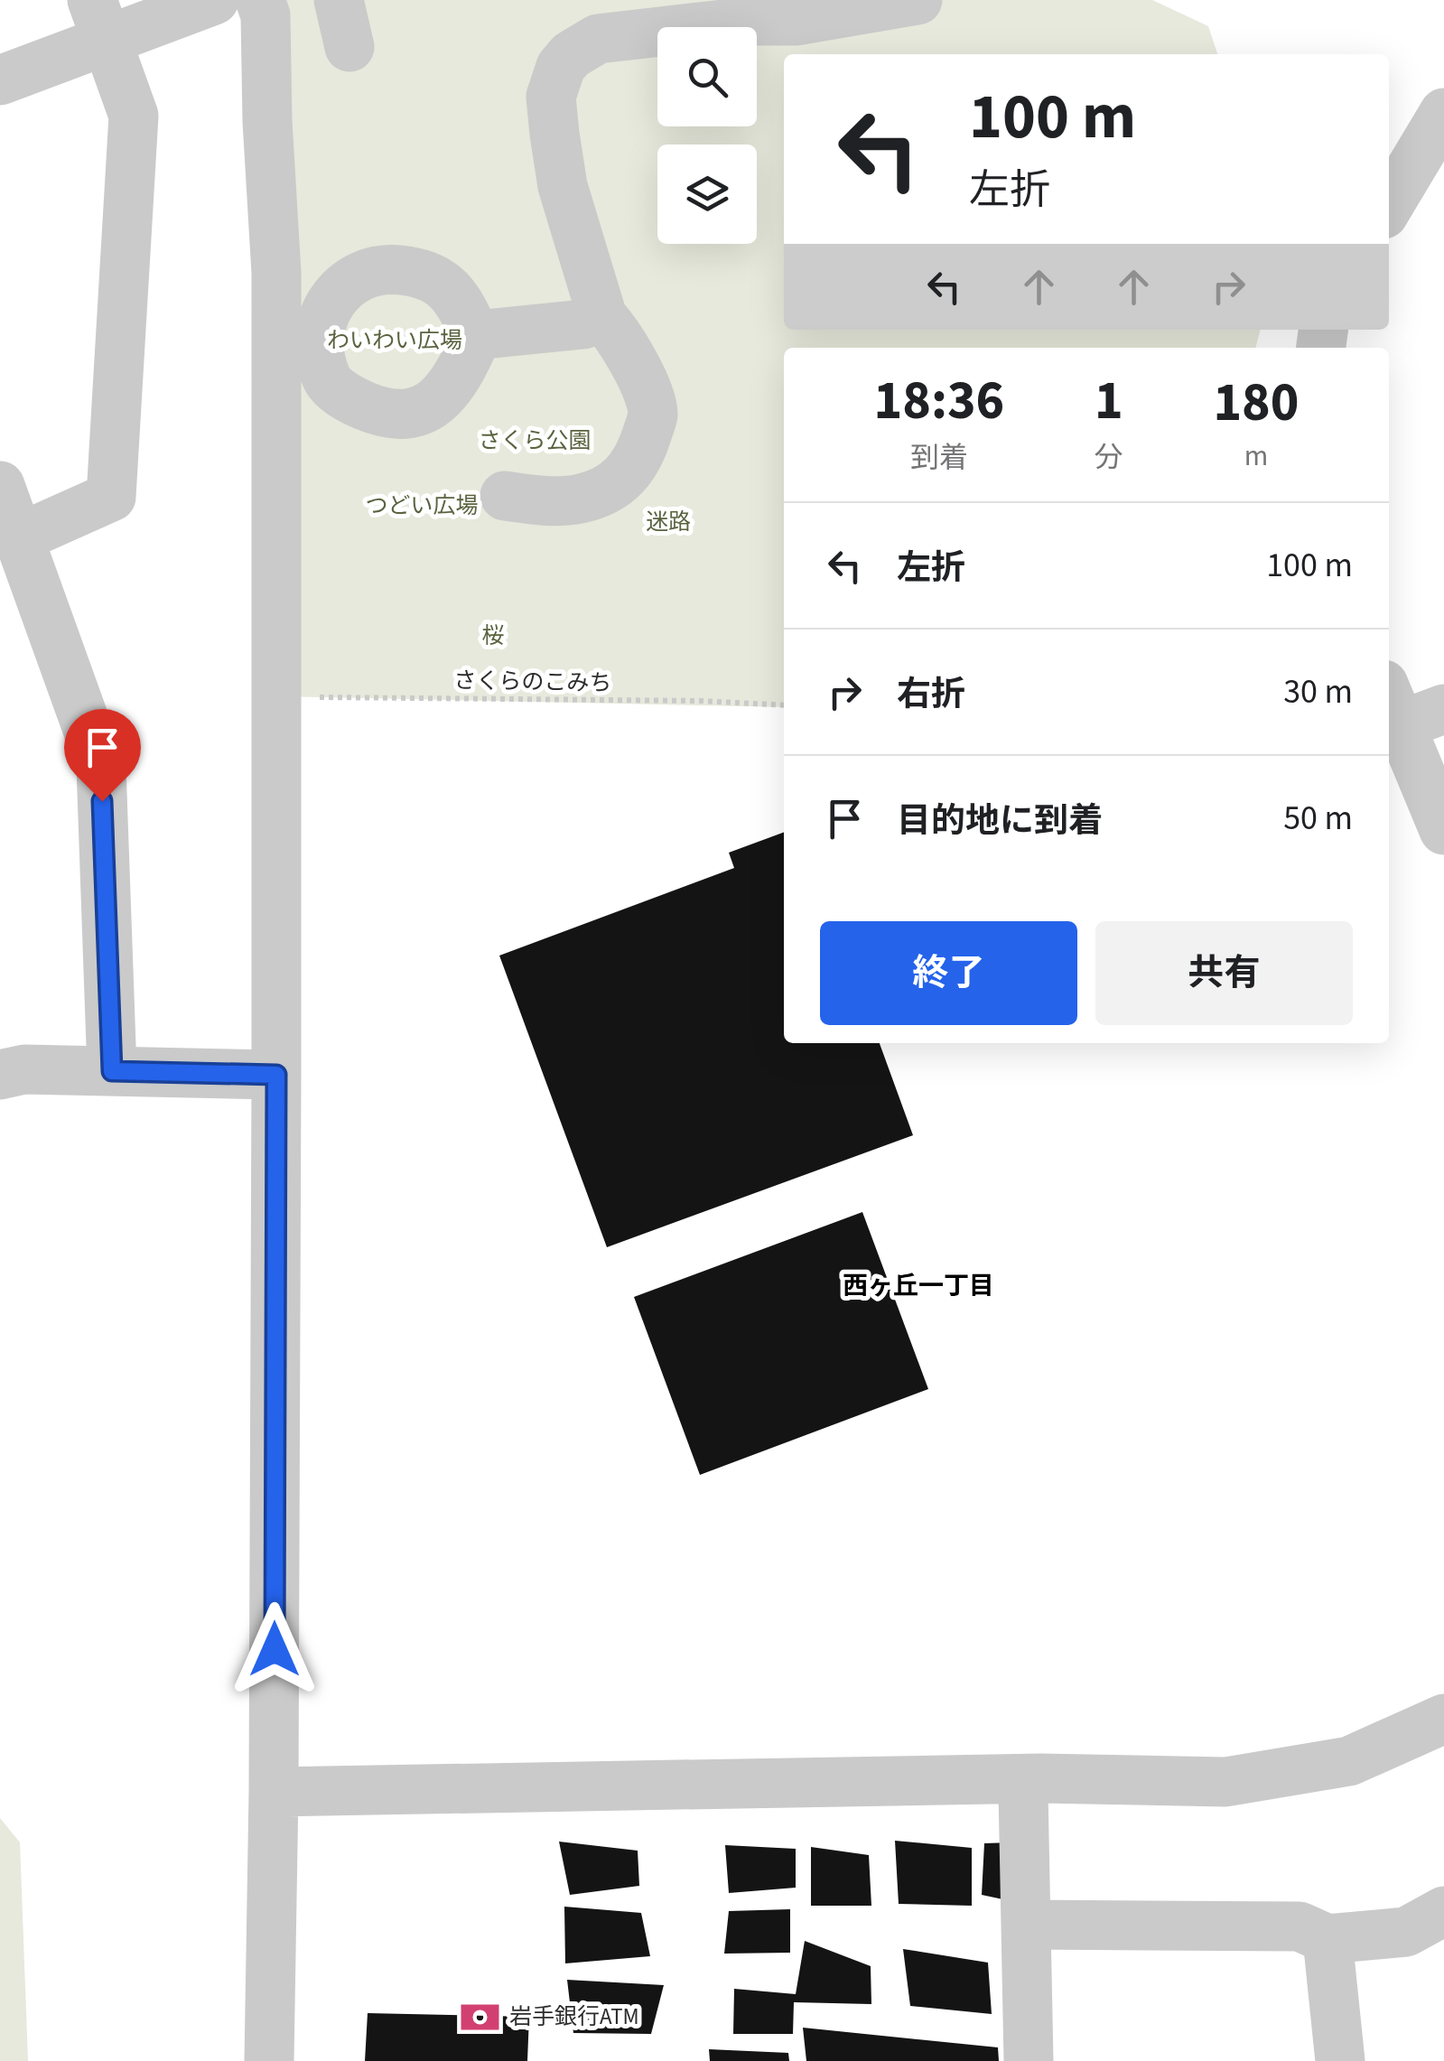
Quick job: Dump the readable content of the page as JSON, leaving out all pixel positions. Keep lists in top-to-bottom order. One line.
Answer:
{"streets":{"path":["さくらのこみち"]},"districts":["西ヶ丘一丁目"],"parks":["わいわい広場","さくら公園","つどい広場","迷路","桜"],"places":{"bank":["岩手銀行ATM"]},"page":{"turn":["100 m","左折"],"eta":["18:36","到着","1","分","180","m"],"list":[{"name":"左折","value":"100 m"},{"name":"右折","value":"30 m"},{"name":"目的地に到着","value":"50 m"}],"buttons":["終了","共有"]}}
